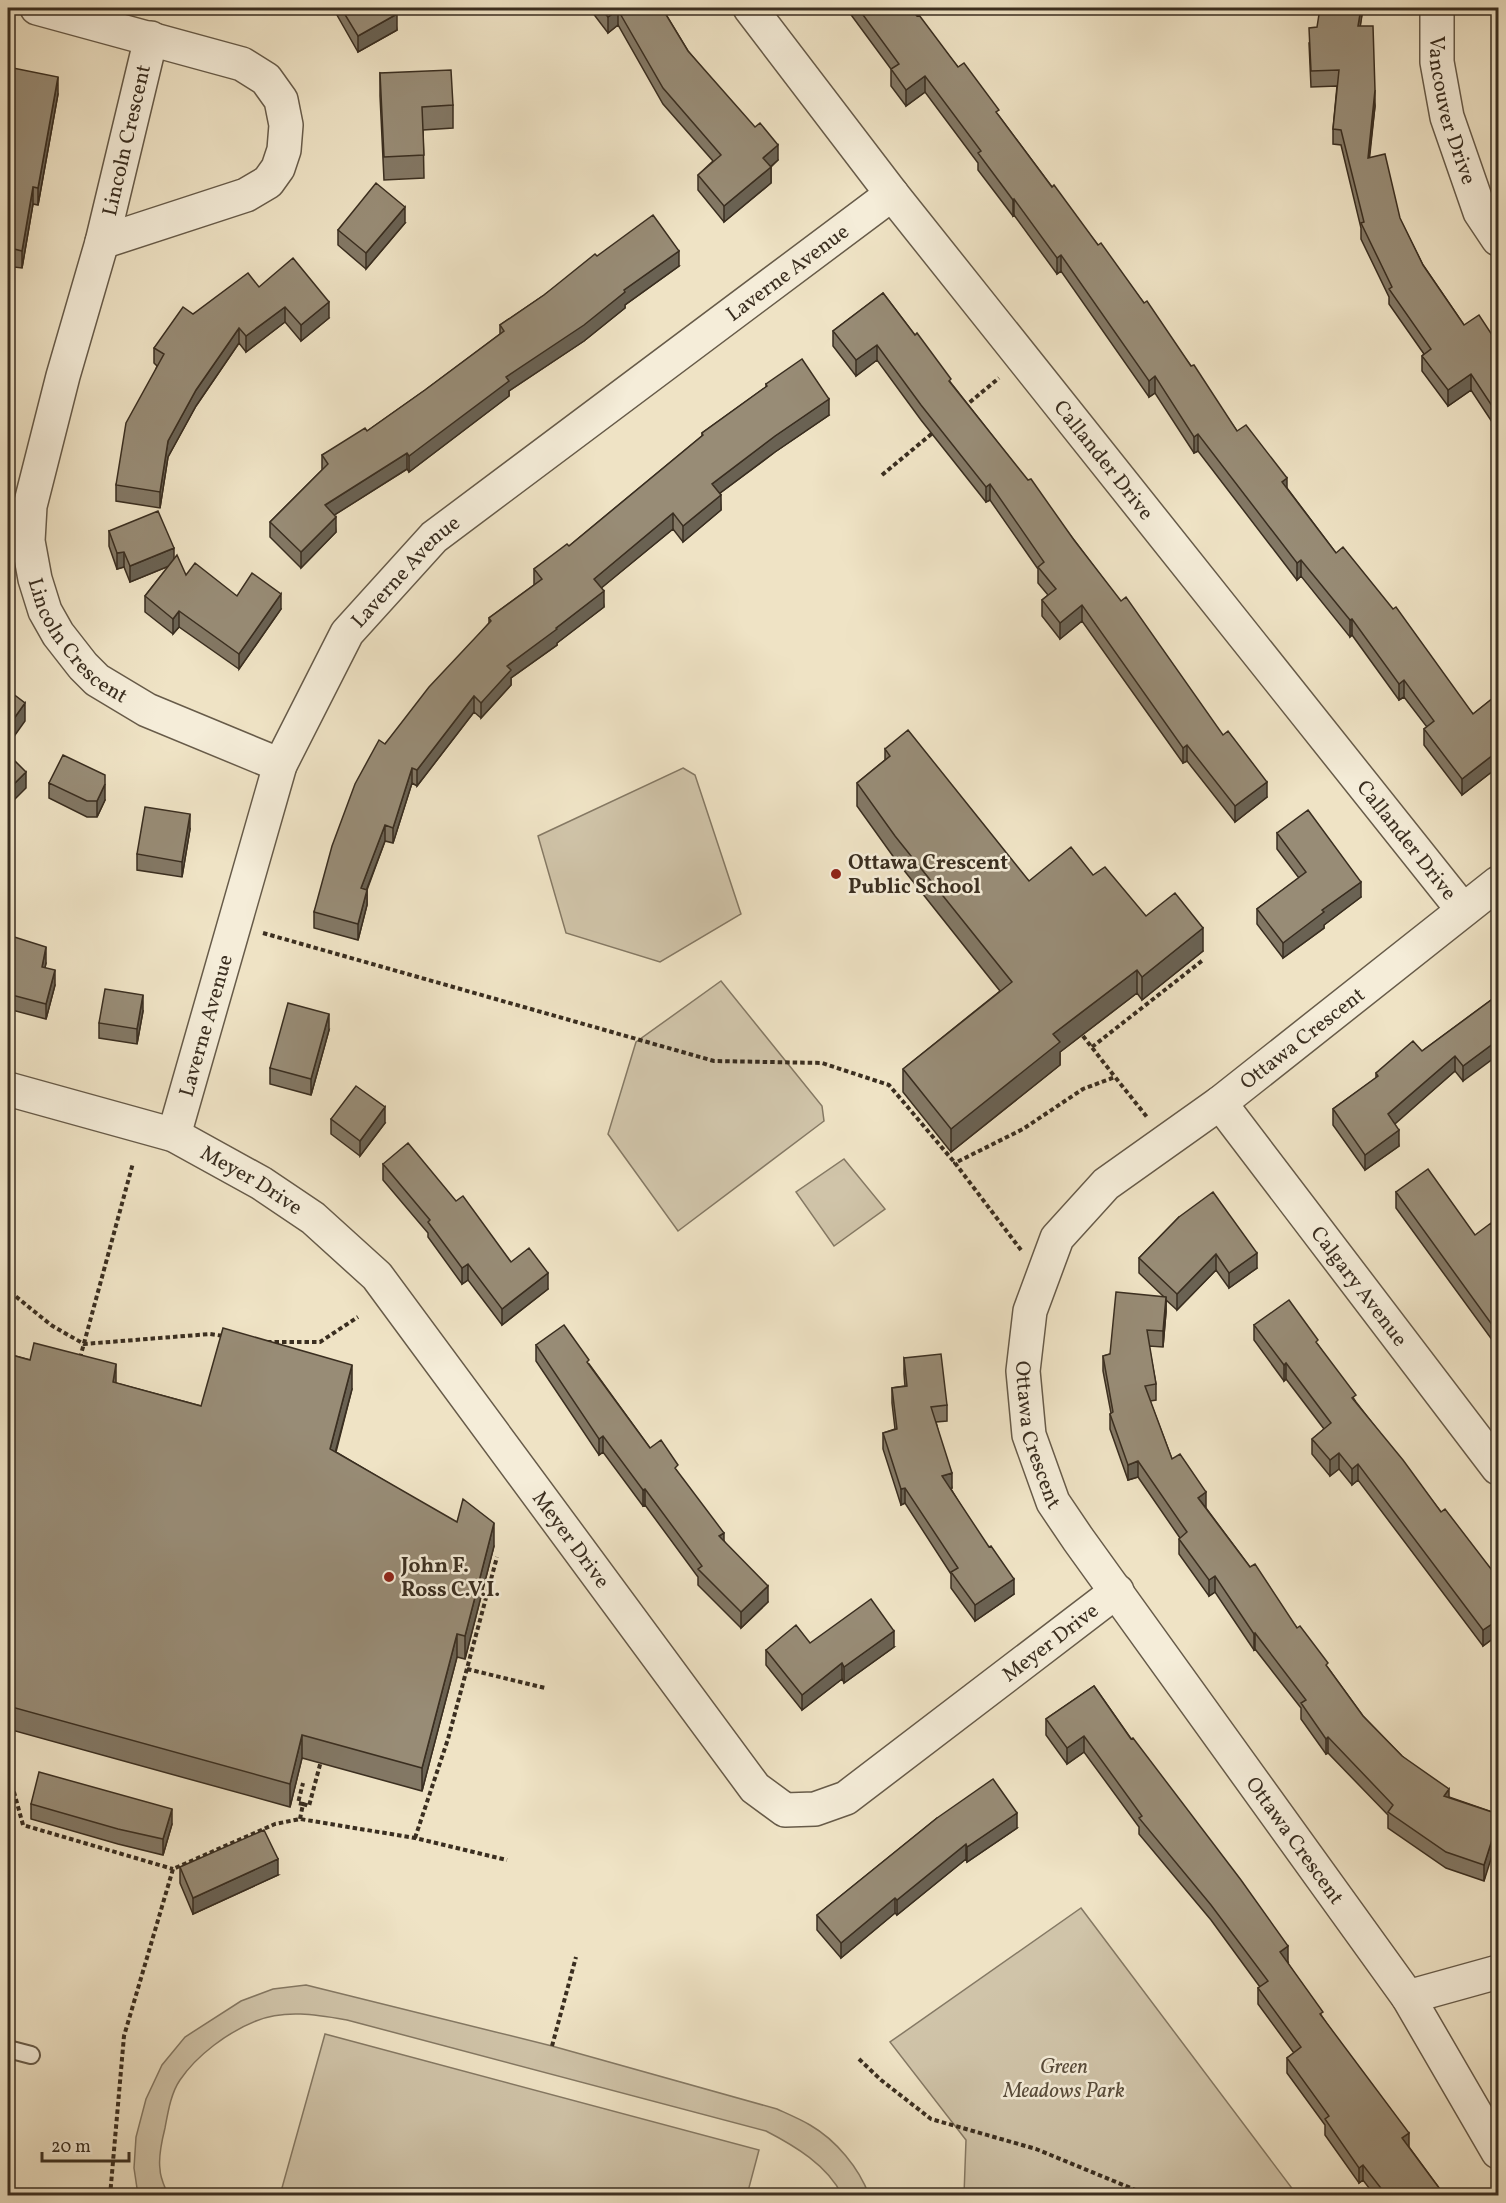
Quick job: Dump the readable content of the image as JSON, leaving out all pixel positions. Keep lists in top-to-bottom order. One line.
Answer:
{"streets":{"street":["Vancouver Drive","Lincoln Crescent","Laverne Avenue","Callander Drive","Ottawa Crescent","Meyer Drive","Calgary Avenue"]},"crossings":[["Lincoln Crescent","Laverne Avenue"],["Laverne Avenue","Callander Drive"],["Laverne Avenue","Meyer Drive"],["Callander Drive","Ottawa Crescent"],["Ottawa Crescent","Meyer Drive"],["Ottawa Crescent","Calgary Avenue"]],"parks":["Green Meadows Park"],"places":["Ottawa Crescent Public School","John F. Ross C.V.I."],"scale_bar":"20 m"}
